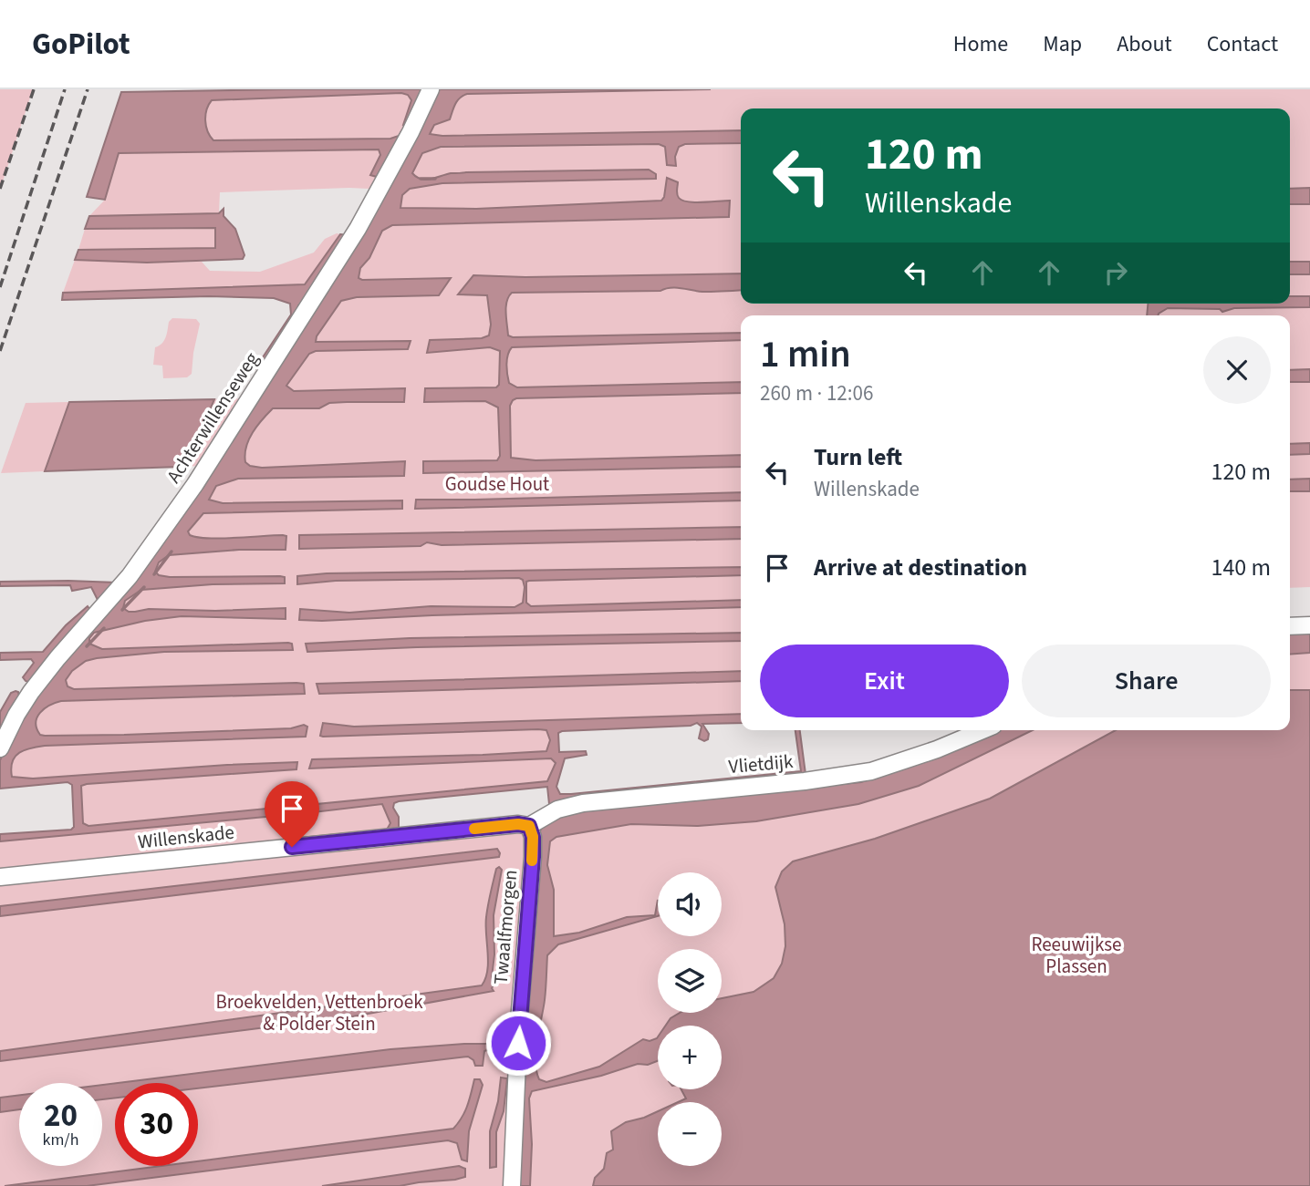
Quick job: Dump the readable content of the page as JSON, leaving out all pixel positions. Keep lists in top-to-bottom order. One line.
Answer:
{"streets":{"street":["Achterwillenseweg","Vlietdijk","Willenskade","Twaalfmorgen"]},"crossings":[["Vlietdijk","Willenskade"],["Vlietdijk","Twaalfmorgen"],["Willenskade","Twaalfmorgen"]],"parks":["Goudse Hout","Reeuwijkse Plassen","Broekvelden, Vettenbroek & Polder Stein"],"page":{"header":"GoPilot","nav":["Home","Map","About","Contact"],"turn":["120 m","Willenskade"],"heading":["1 min","260 m · 12:06"],"list":[{"name":"Turn left","note":"Willenskade","value":"120 m"},{"name":"Arrive at destination","value":"140 m"}],"buttons":["Exit","Share"],"map_buttons":["+","−"],"speed":"20 km/h","limit":"30"}}
